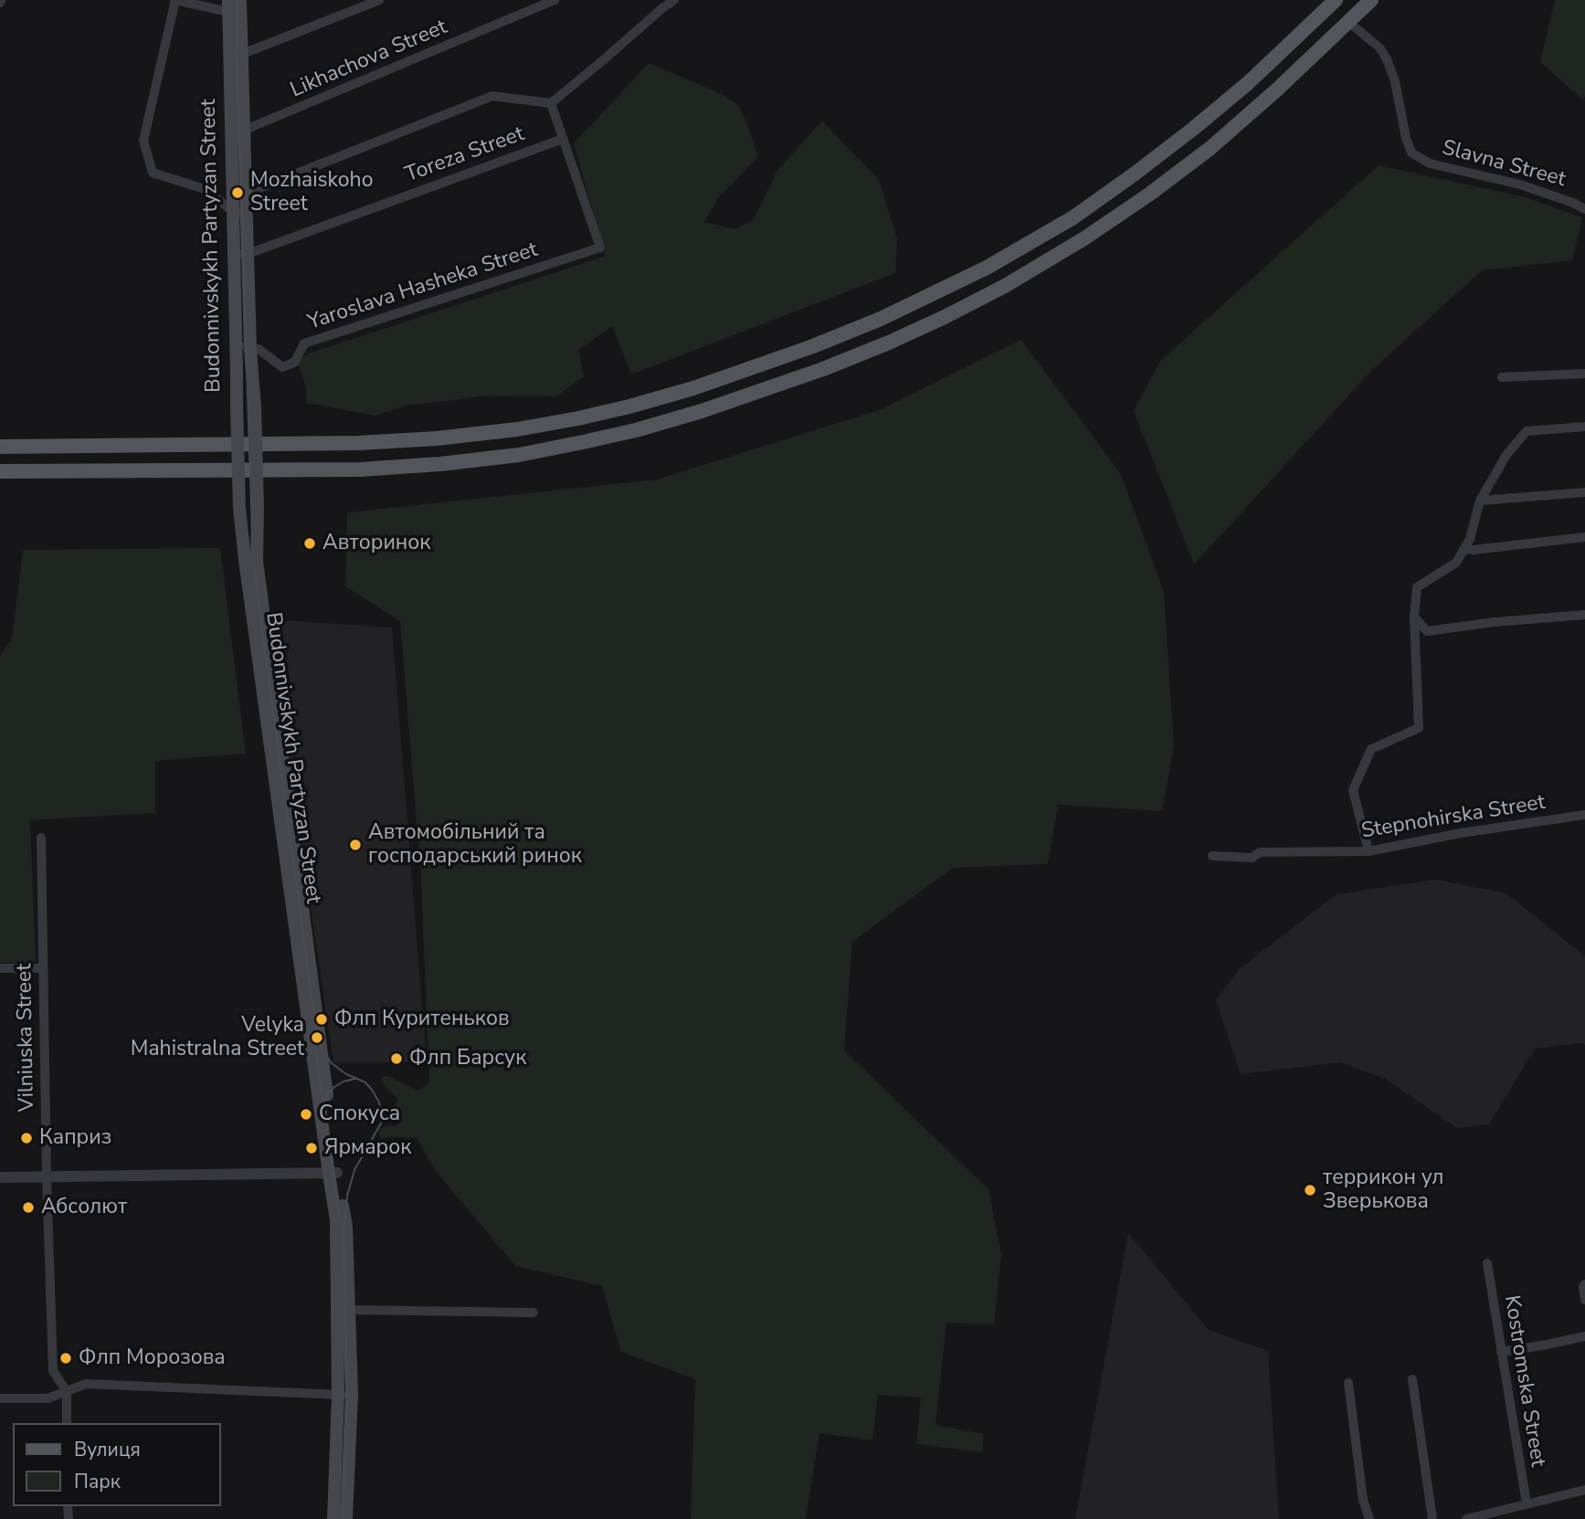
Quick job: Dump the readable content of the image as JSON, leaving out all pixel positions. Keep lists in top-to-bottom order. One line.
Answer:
{"streets":{"main road":["Budonnivskykh Partyzan Street"],"street":["Likhachova Street","Toreza Street","Slavna Street","Yaroslava Hasheka Street","Stepnohirska Street","Vilniuska Street","Kostromska Street"]},"crossings":[["Likhachova Street","Budonnivskykh Partyzan Street"],["Toreza Street","Budonnivskykh Partyzan Street"],["Toreza Street","Yaroslava Hasheka Street"],["Budonnivskykh Partyzan Street","Yaroslava Hasheka Street"]],"places":["Mozhaiskoho Street","Авторинок","Автомобільний та господарський ринок","Флп Куритеньков","Velyka Mahistralna Street","Флп Барсук","Спокуса","Каприз","Ярмарок","террикон ул Зверькова","Абсолют","Флп Морозова"],"legend":["Вулиця","Парк"]}
